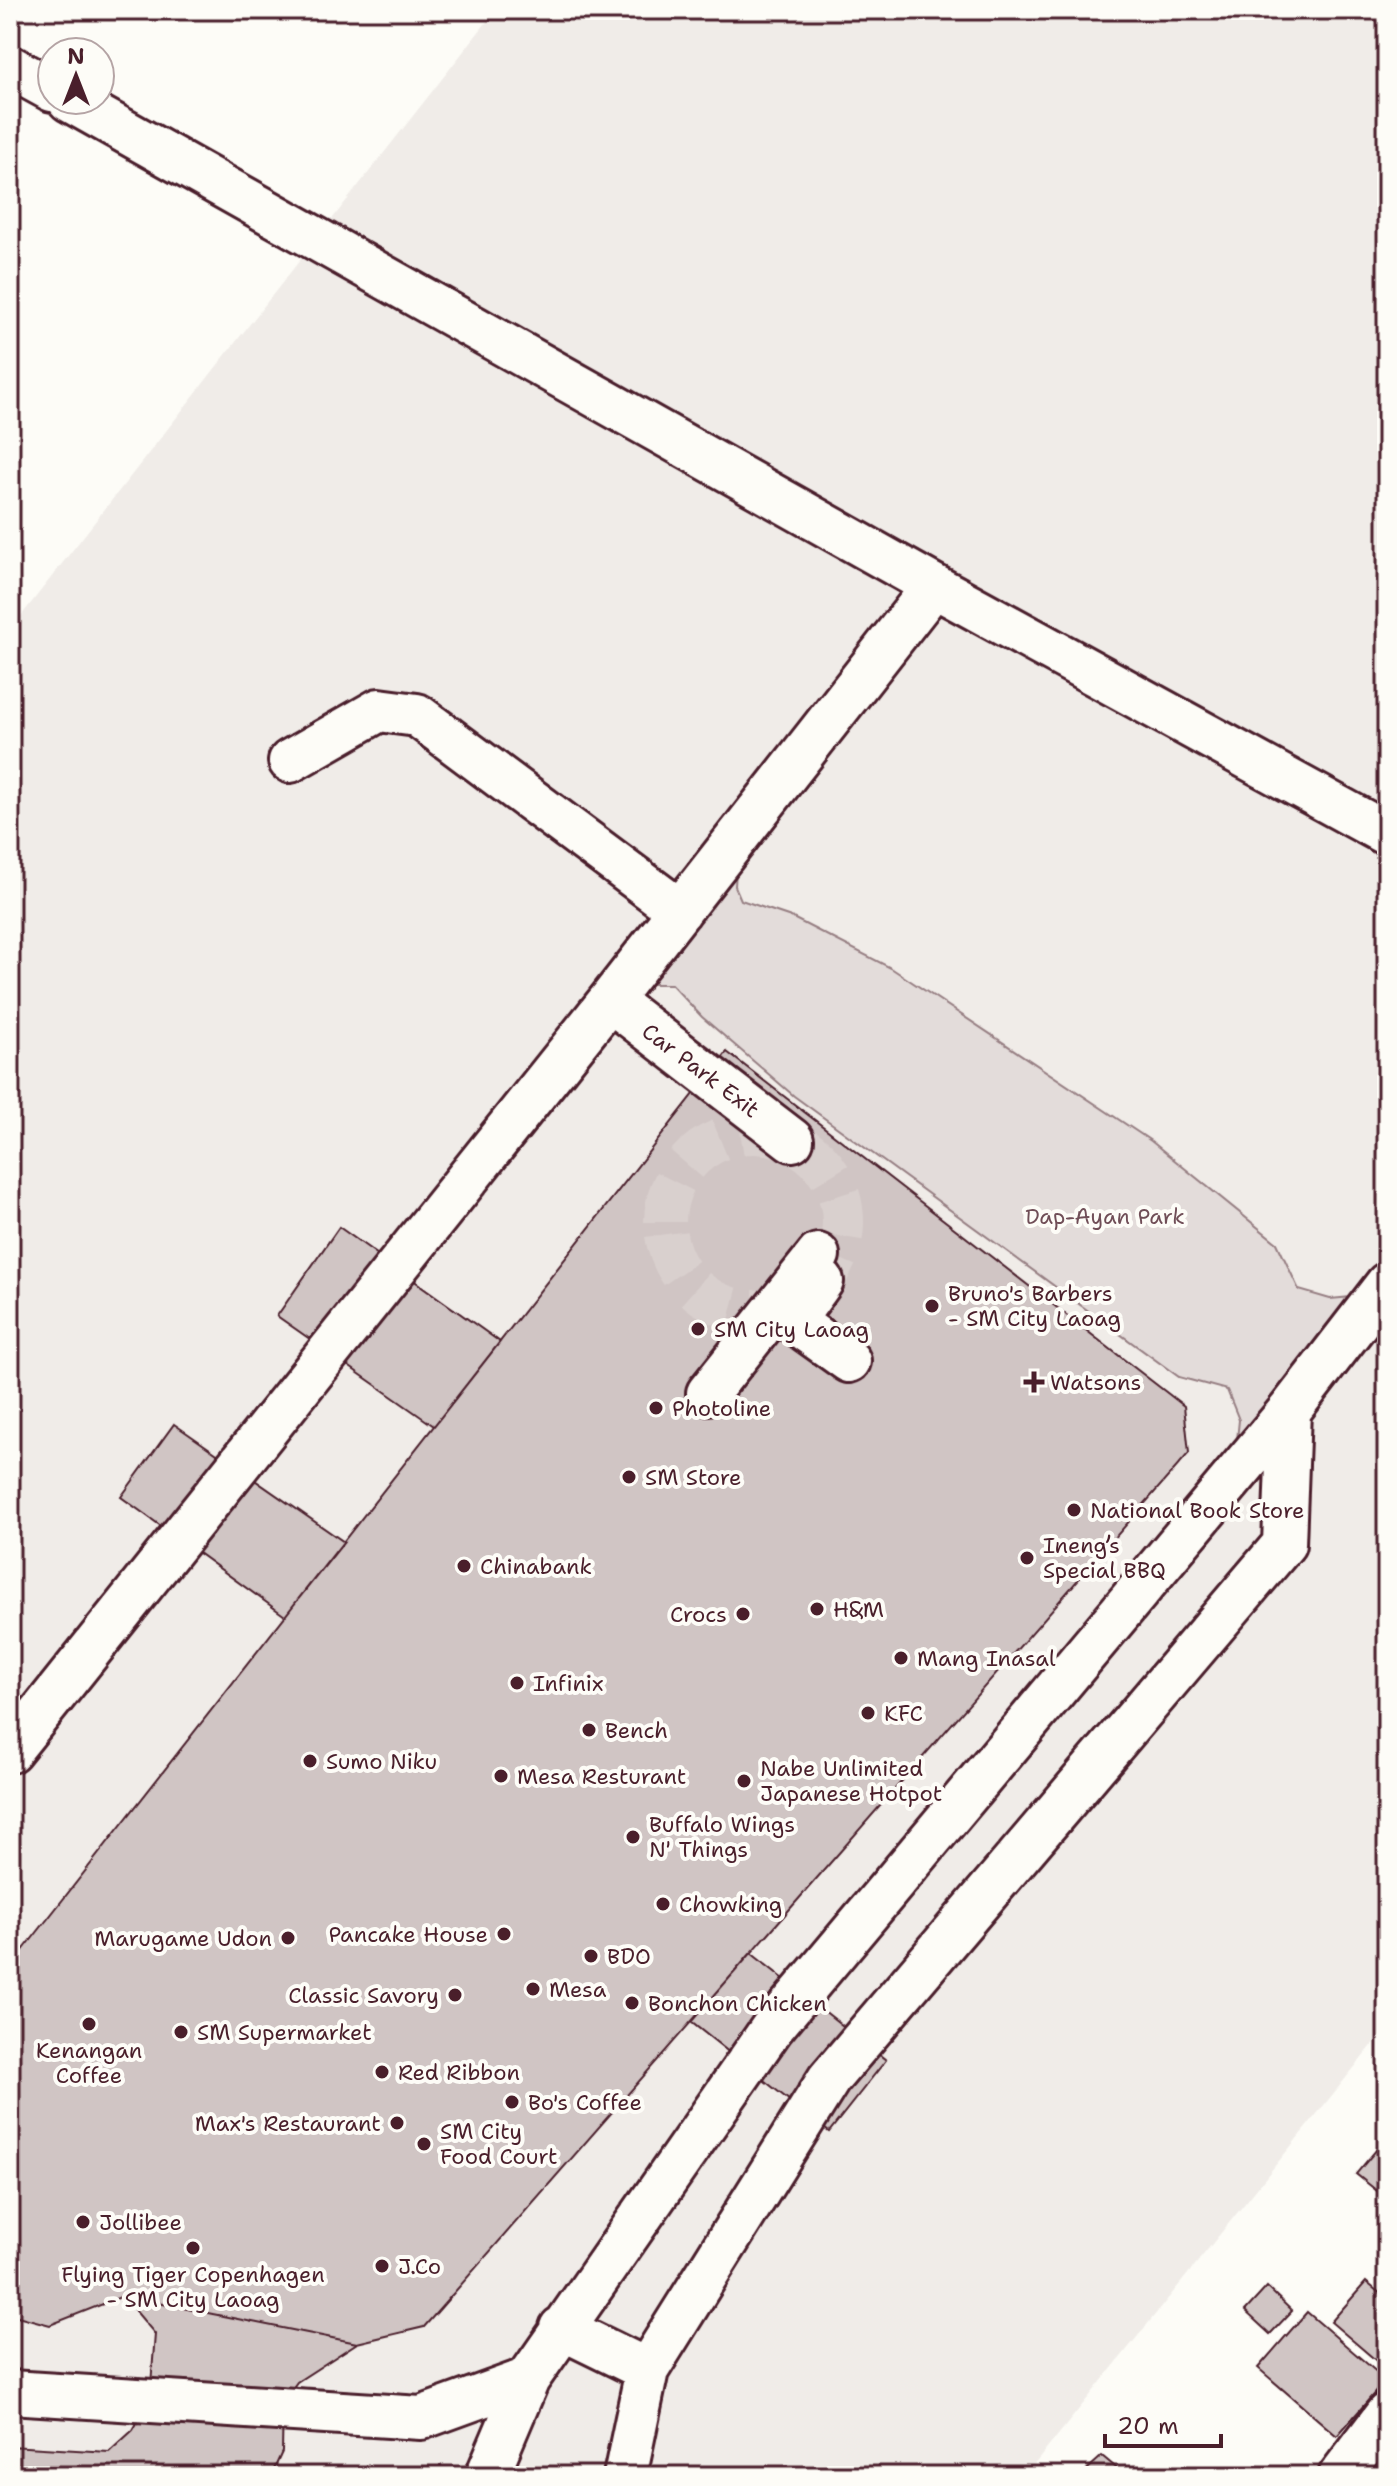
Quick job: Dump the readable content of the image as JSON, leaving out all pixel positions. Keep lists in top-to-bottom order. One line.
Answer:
{"streets":{"street":["Car Park Exit"]},"parks":["Dap-Ayan Park"],"places":{"other":["Bruno's Barbers - SM City Laoag","SM City Laoag","Photoline","SM Store","National Book Store","Ineng’s Special BBQ","Chinabank","H&M","Crocs","Mang Inasal","Infinix","KFC","Bench","Sumo Niku","Mesa Resturant","Nabe Unlimited Japanese Hotpot","Buffalo Wings N' Things","Chowking","Pancake House","Marugame Udon","BDO","Mesa","Classic Savory","Bonchon Chicken","Kenangan Coffee","SM Supermarket","Red Ribbon","Bo's Coffee","Max's Restaurant","SM City Food Court","Jollibee","Flying Tiger Copenhagen - SM City Laoag","J.Co"],"health":["Watsons"]},"scale_bar":"20 m","north":"top"}
